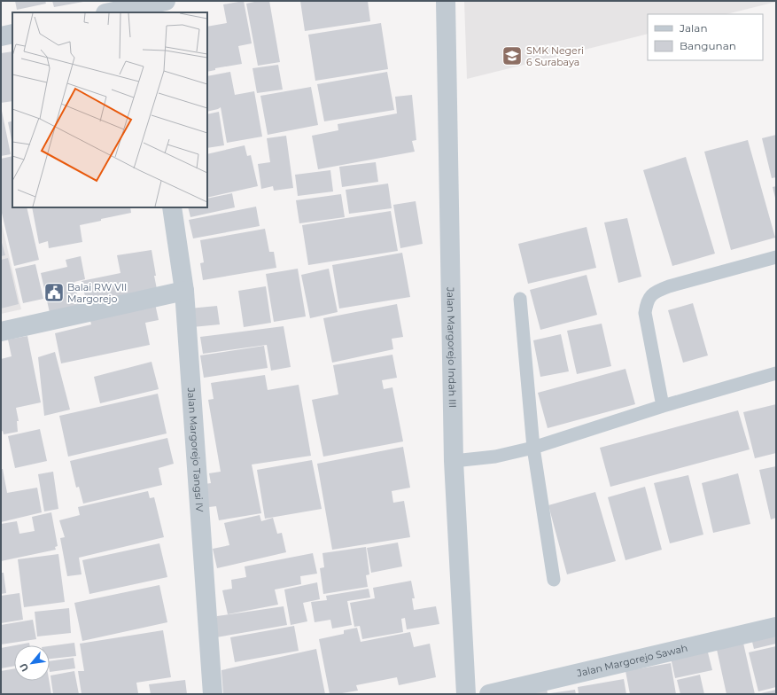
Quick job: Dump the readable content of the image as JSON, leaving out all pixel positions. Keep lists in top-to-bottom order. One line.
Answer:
{"streets":{"street":["Jalan Margorejo Indah III","Jalan Margorejo Tangsi IV","Jalan Margorejo Sawah"]},"places":{"school or university":["SMK Negeri 6 Surabaya"],"public building":["Balai RW VII Margorejo"]},"legend":["Jalan","Bangunan"],"north":"bottom left"}
